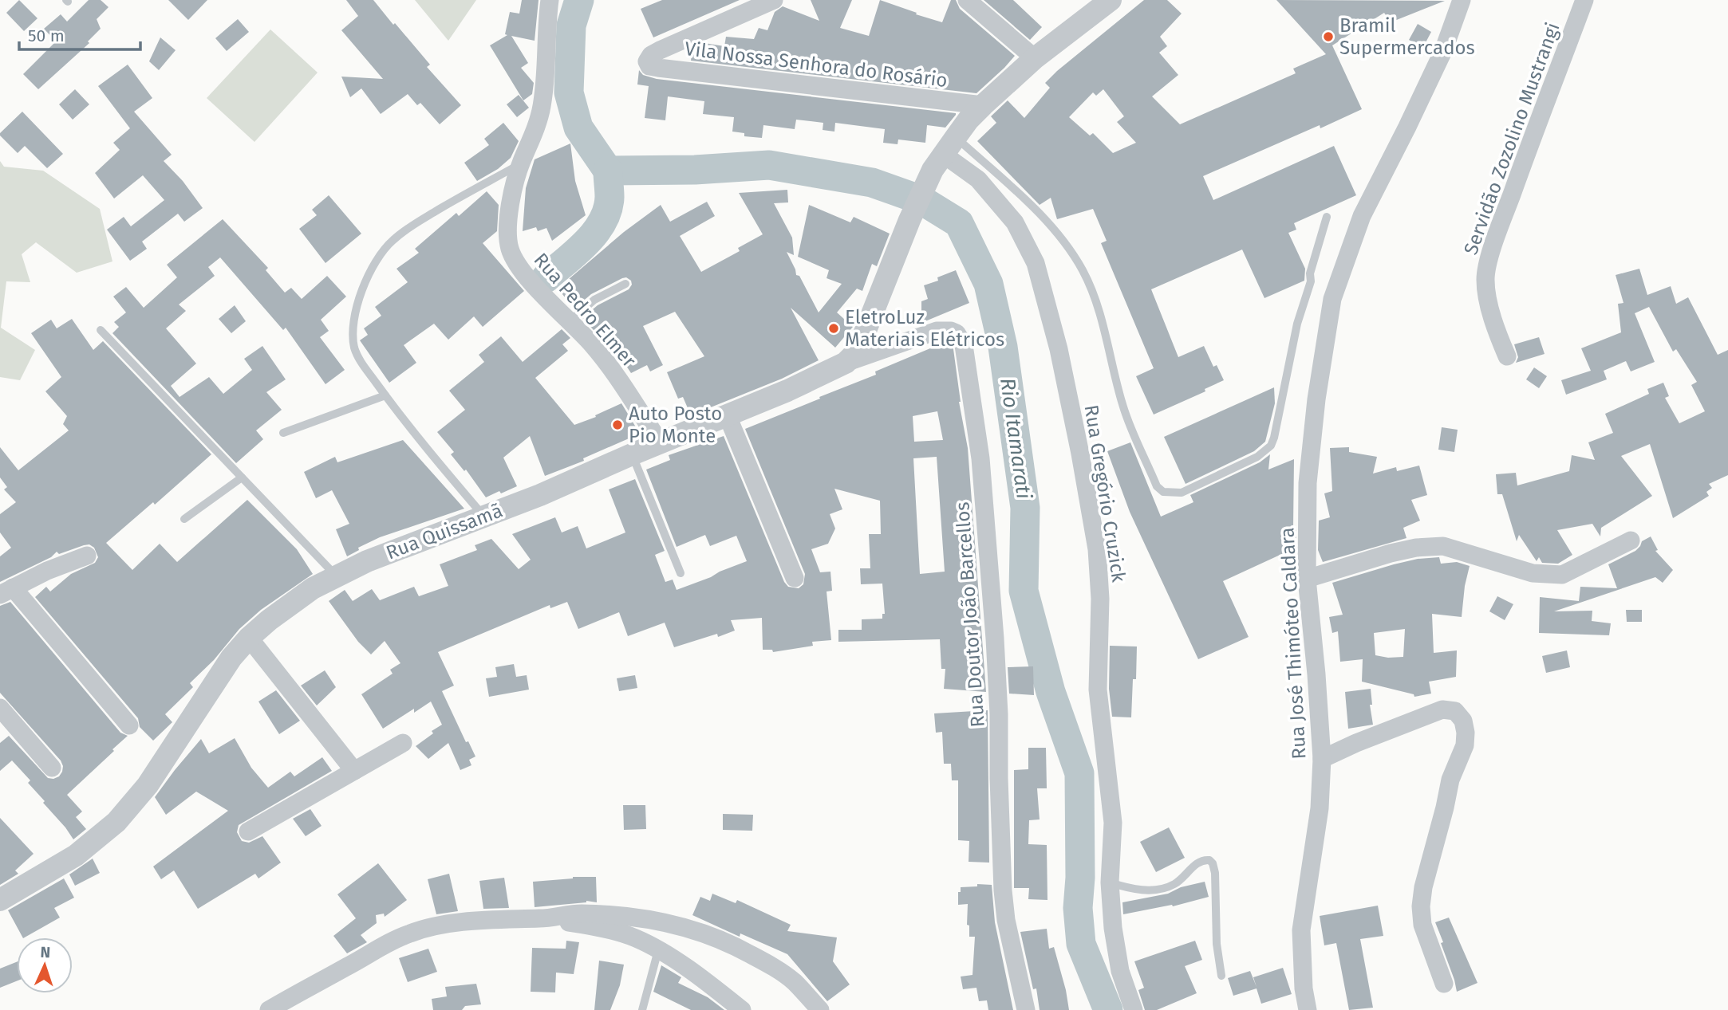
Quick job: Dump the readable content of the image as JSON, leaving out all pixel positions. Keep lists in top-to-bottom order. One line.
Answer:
{"streets":{"street":["Vila Nossa Senhora do Rosário","Servidão Zozolino Mustrangi","Rua Pedro Elmer","Rua Gregório Cruzick","Rua Quissamã","Rua Doutor João Barcellos","Rua José Thimóteo Caldara"]},"crossings":[["Vila Nossa Senhora do Rosário","Rua Quissamã"],["Rua Pedro Elmer","Rua Quissamã"],["Rua Gregório Cruzick","Rua Quissamã"],["Rua Quissamã","Rua Doutor João Barcellos"]],"water":["Rio Itamarati"],"places":["Bramil Supermercados","EletroLuz Materiais Elétricos","Auto Posto Pio Monte"],"scale_bar":"50 m","north":"top"}
